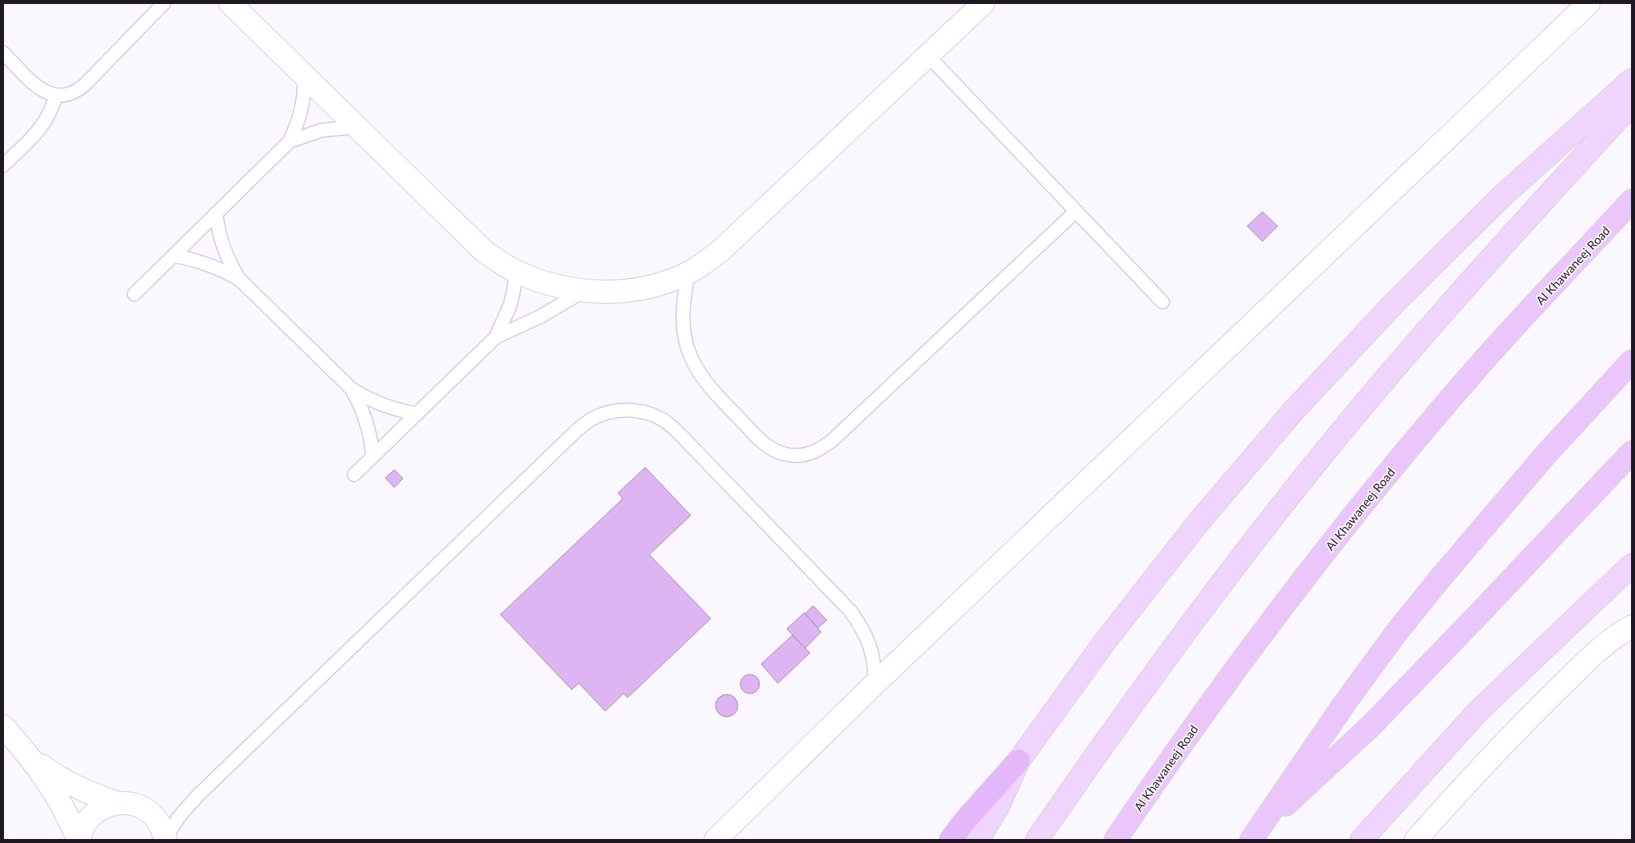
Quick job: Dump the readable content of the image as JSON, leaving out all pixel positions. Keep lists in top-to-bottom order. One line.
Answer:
{"streets":{"highway":["Al Khawaneej Road"]}}
